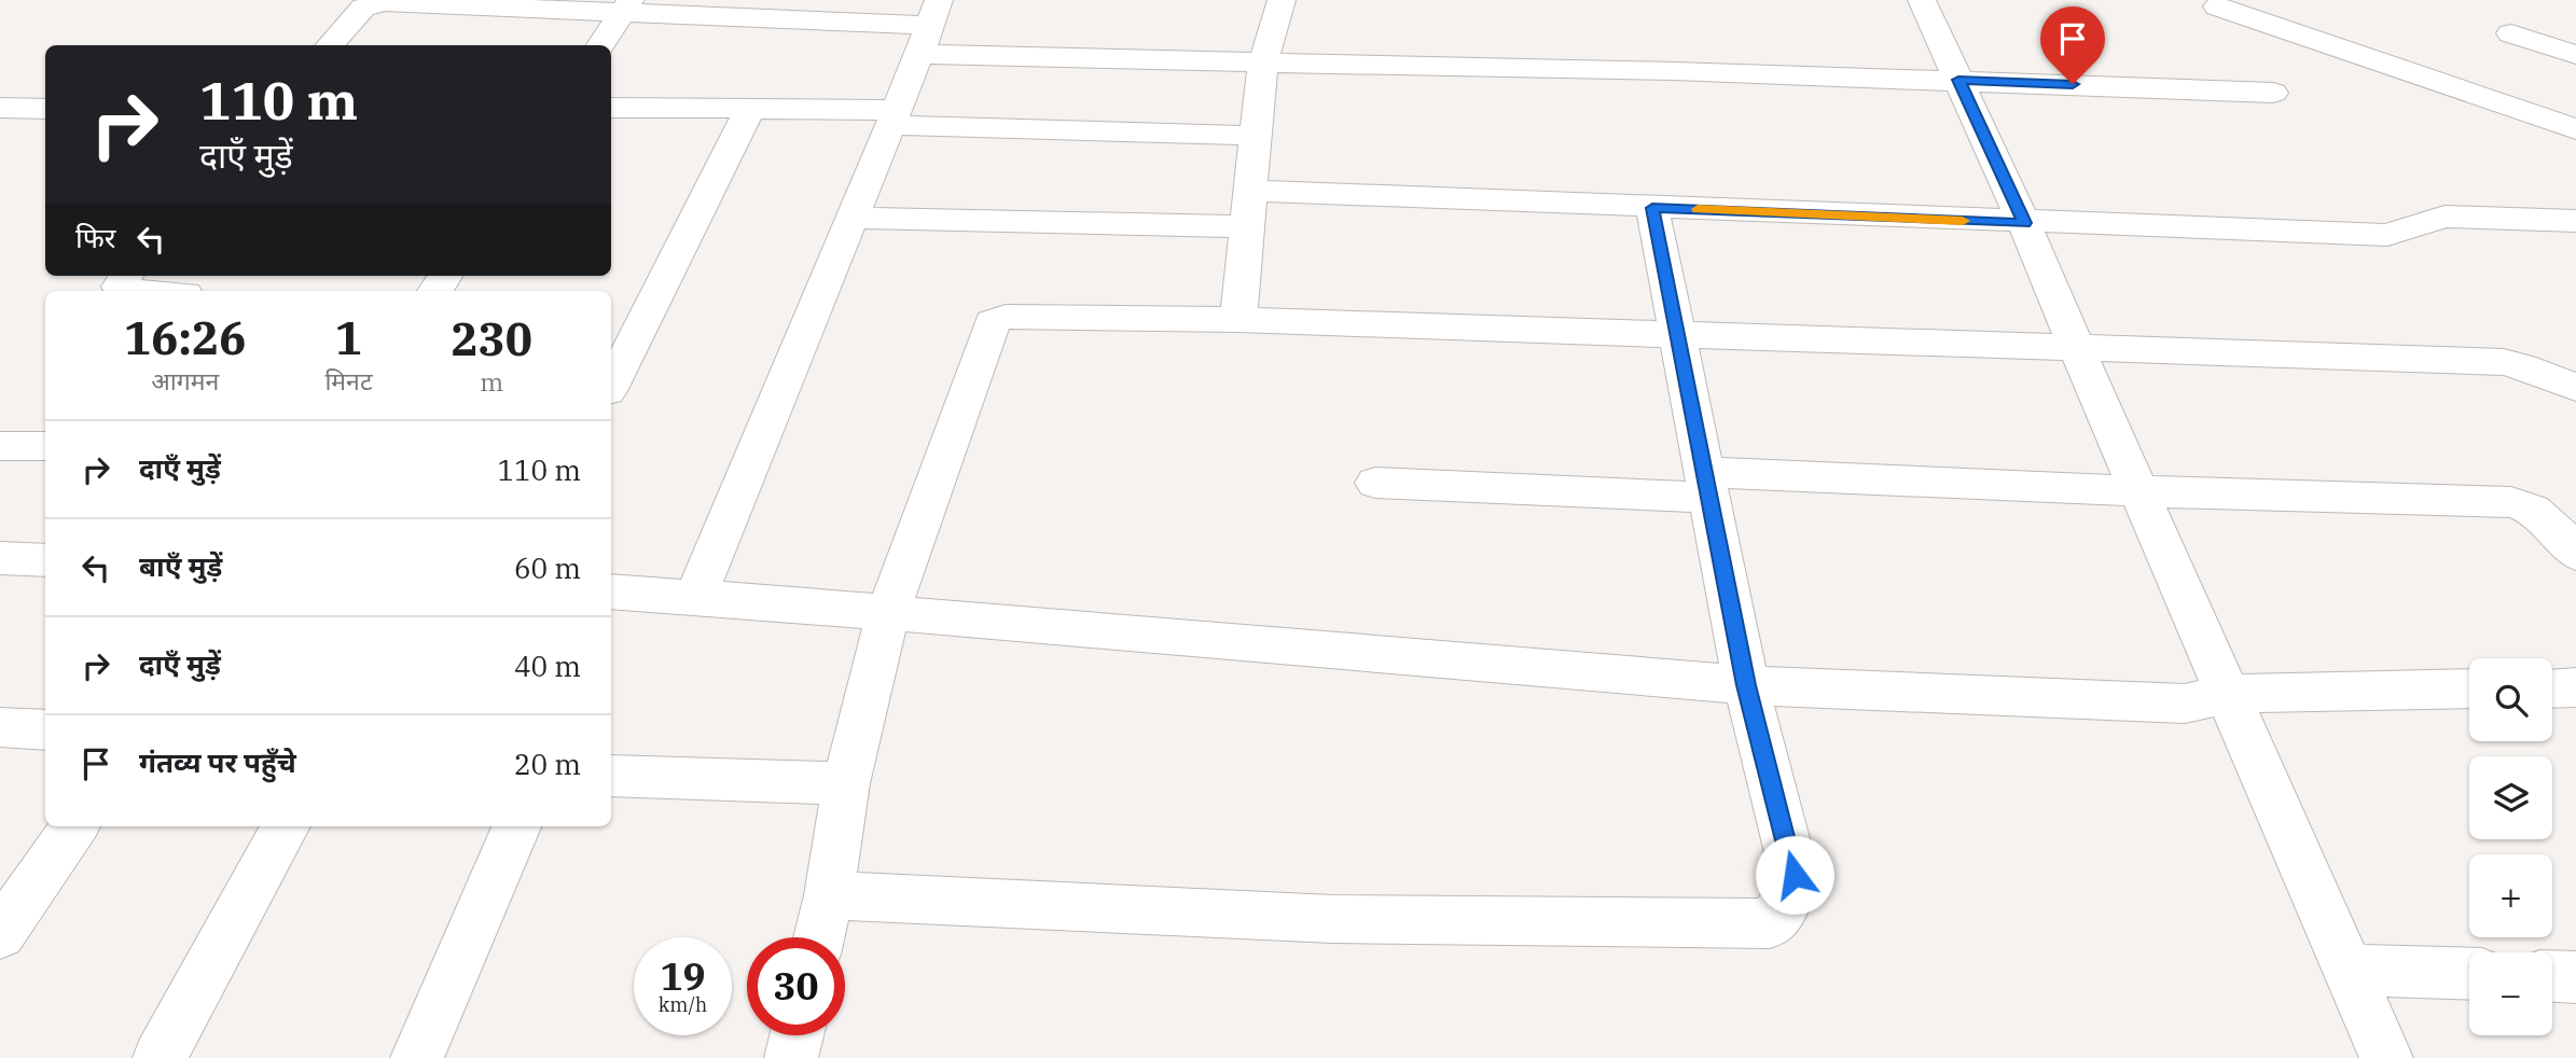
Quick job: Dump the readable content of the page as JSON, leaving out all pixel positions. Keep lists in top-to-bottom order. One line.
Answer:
{"page":{"turn":["110 m","दाएँ मुड़ें"],"then":"फिर","eta":["16:26","आगमन","1","मिनट","230","m"],"list":[{"name":"दाएँ मुड़ें","value":"110 m"},{"name":"बाएँ मुड़ें","value":"60 m"},{"name":"दाएँ मुड़ें","value":"40 m"},{"name":"गंतव्य पर पहुँचे","value":"20 m"}],"map_buttons":["+","−"],"speed":"19 km/h","limit":"30"}}
